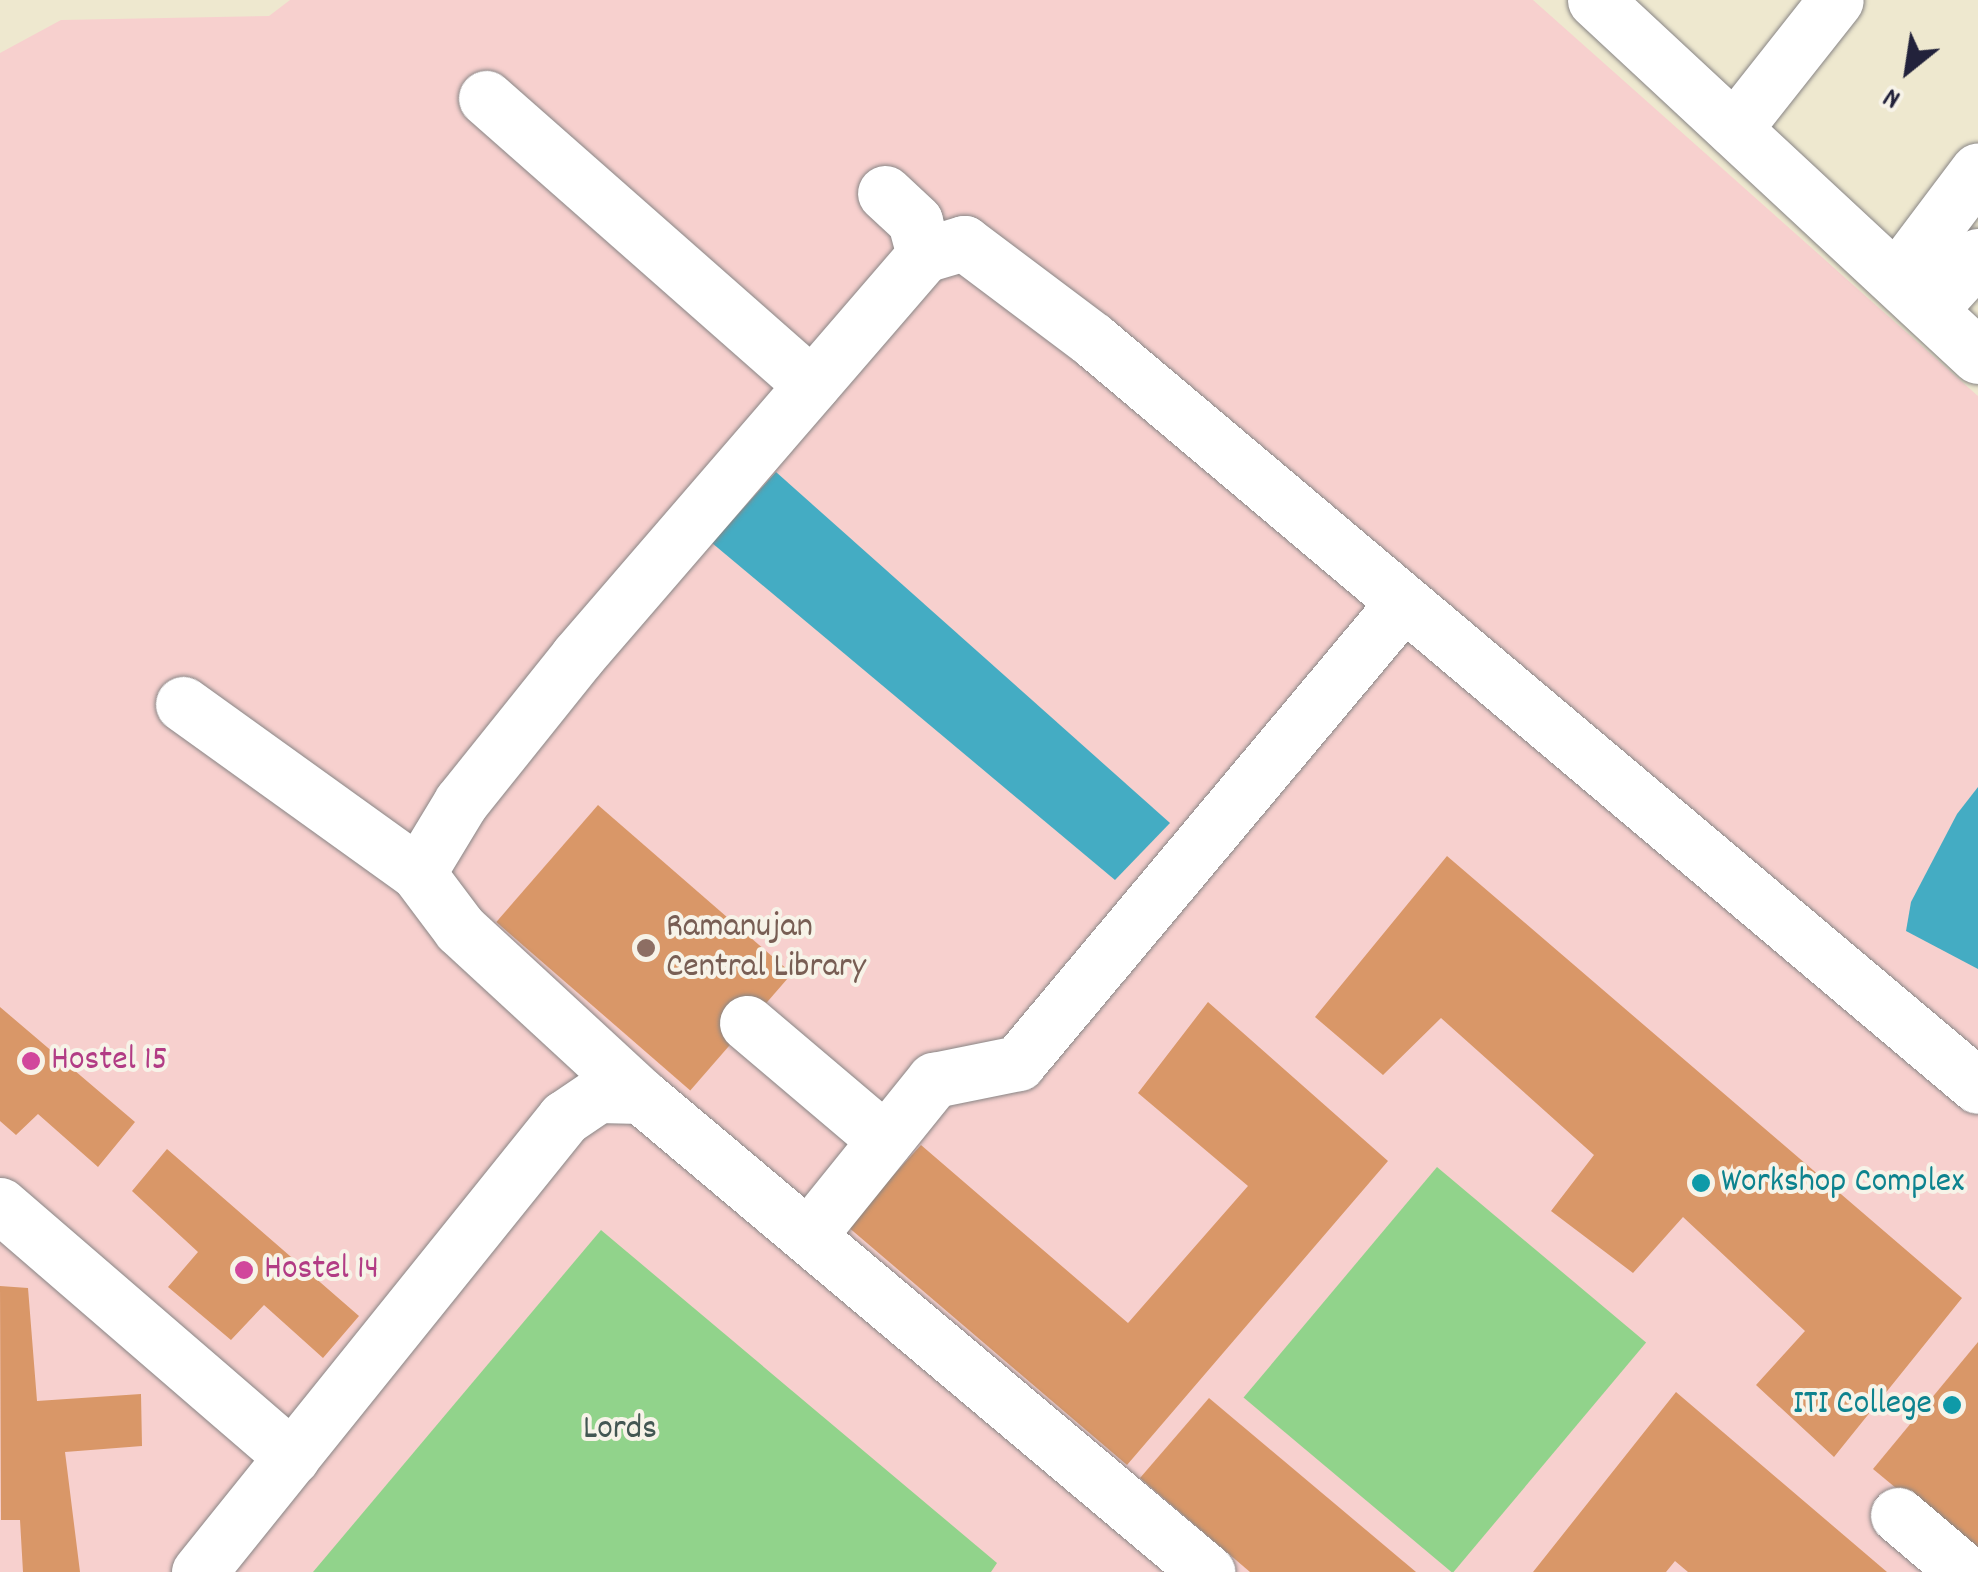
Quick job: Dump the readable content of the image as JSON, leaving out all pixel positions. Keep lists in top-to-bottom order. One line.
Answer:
{"parks":["Lords"],"places":["Ramanujan Central Library","Hostel 15","Workshop Complex","Hostel 14","ITI College"],"north":"bottom left"}
